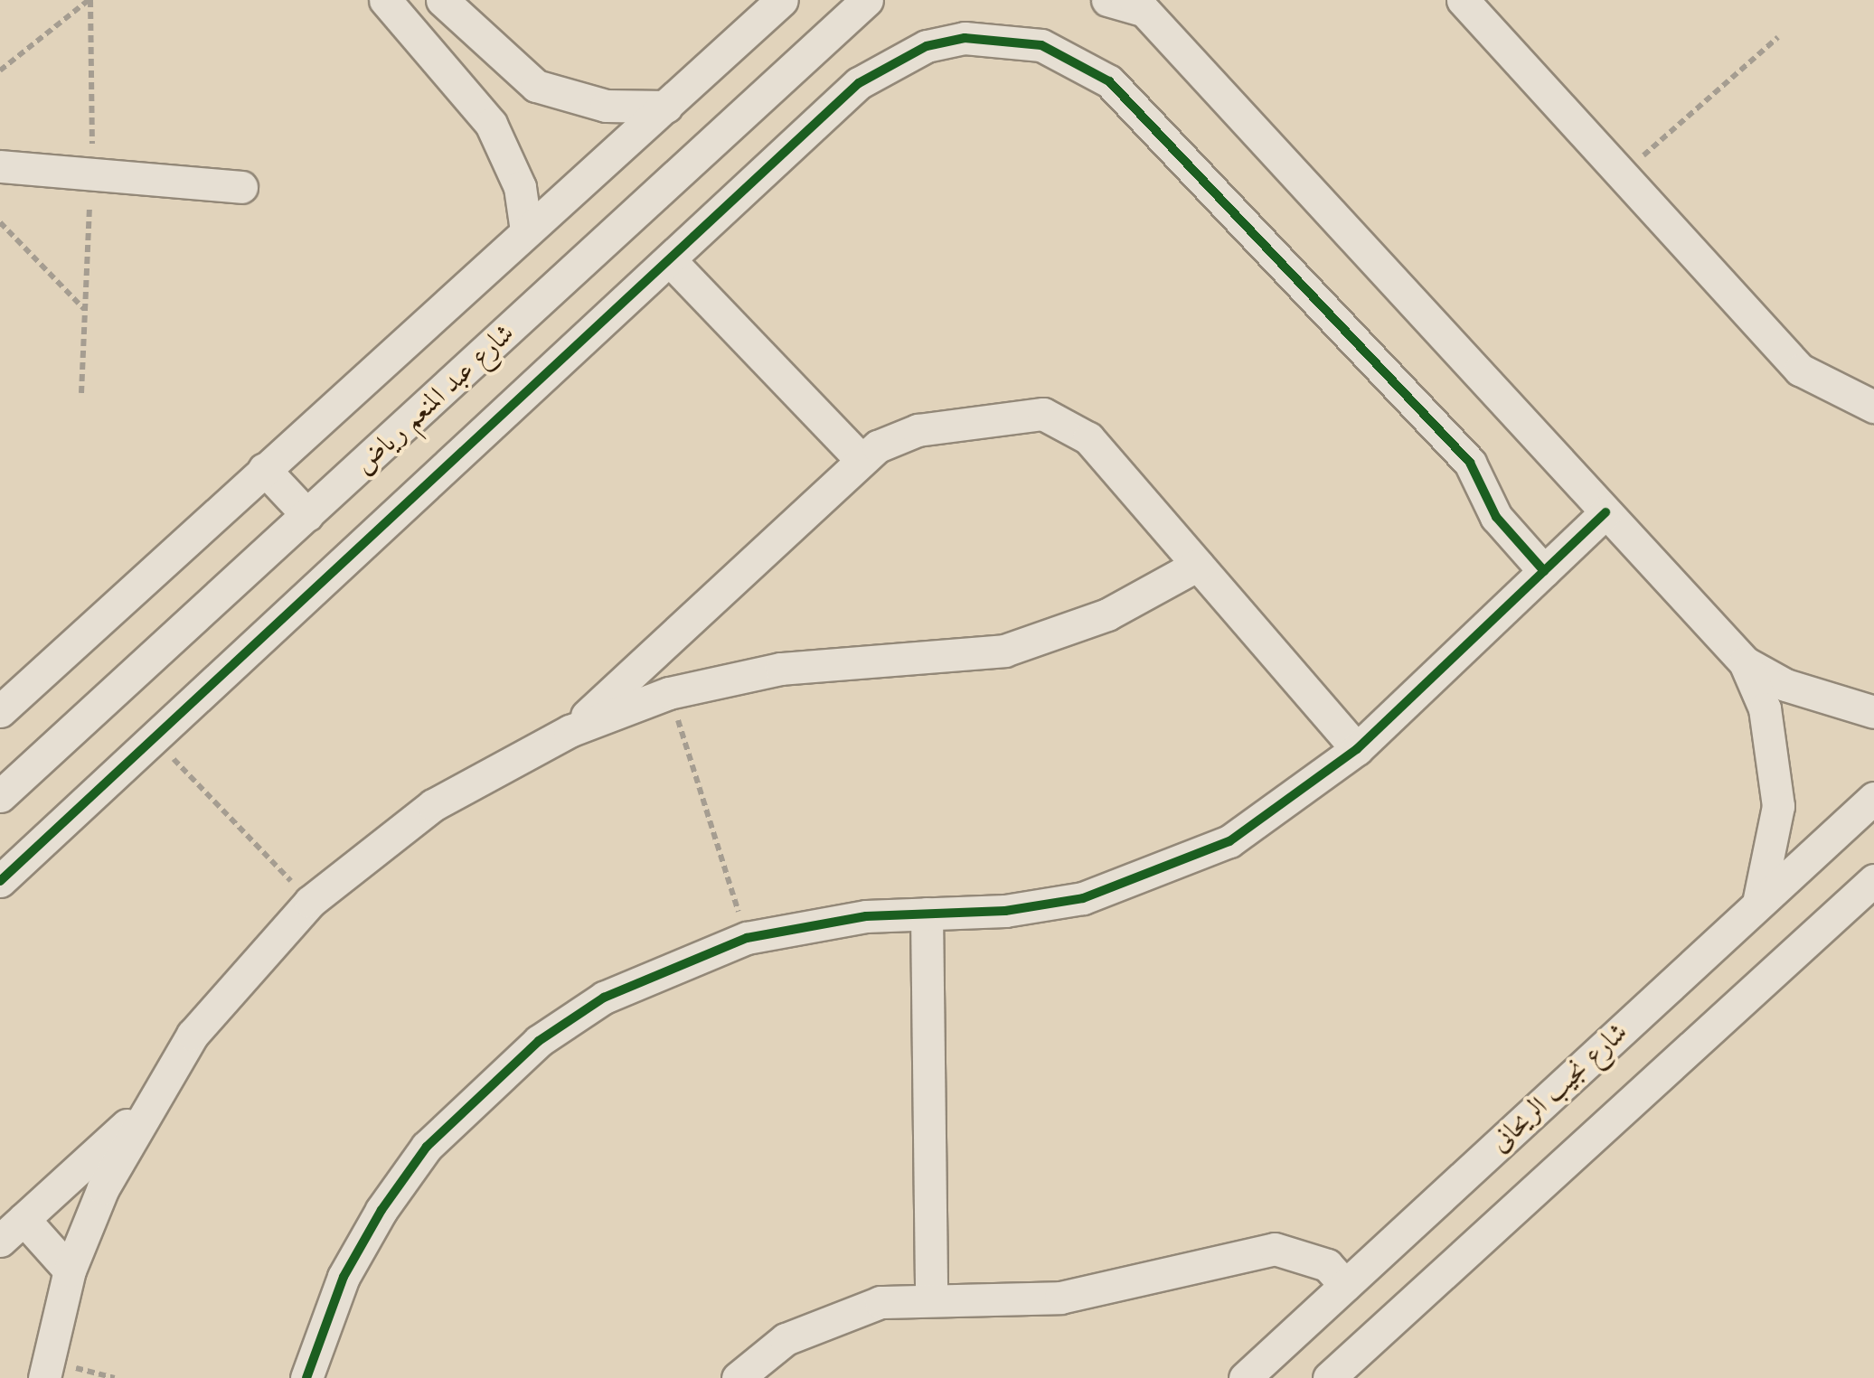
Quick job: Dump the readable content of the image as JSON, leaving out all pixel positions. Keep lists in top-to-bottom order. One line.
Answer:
{"streets":{"street":["شارع عبد المنعم رياض","شارع نجيب الريحانى"]}}
